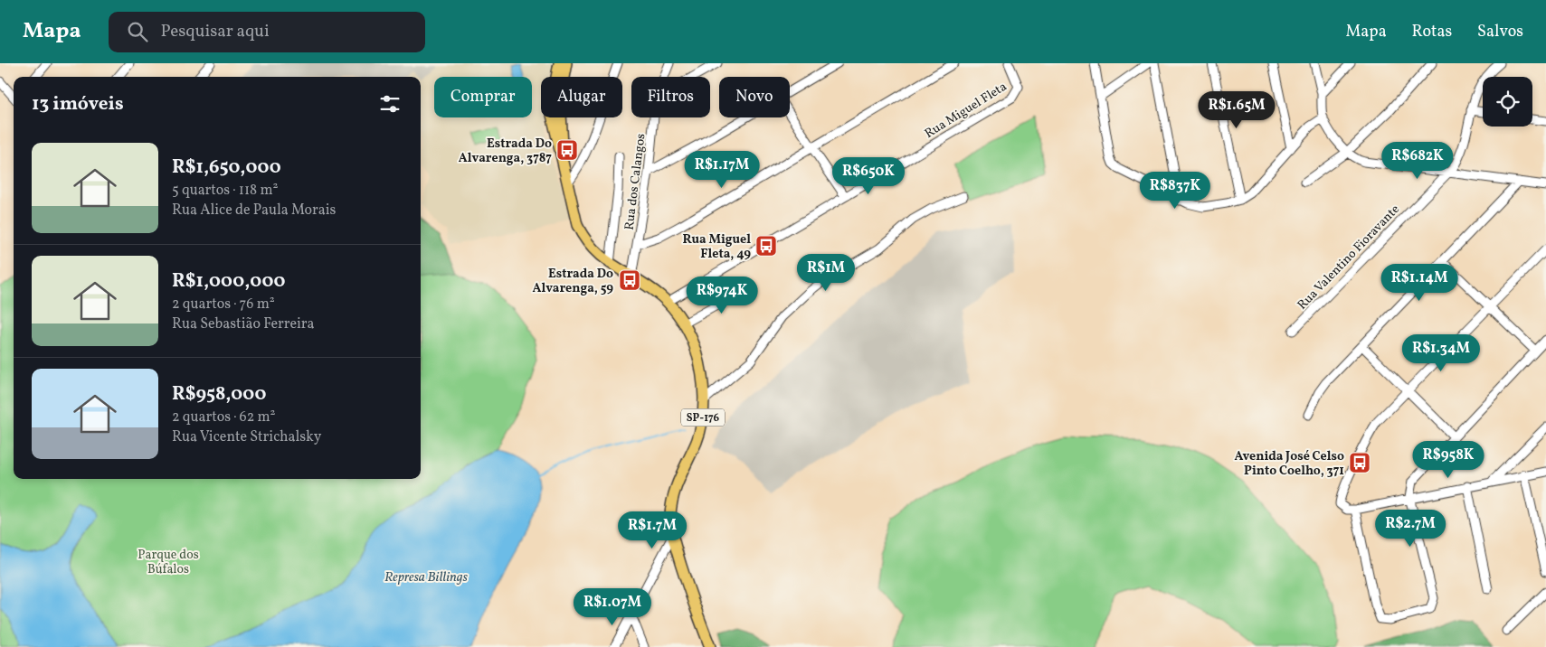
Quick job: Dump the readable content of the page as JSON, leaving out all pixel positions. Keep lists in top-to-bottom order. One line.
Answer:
{"streets":{"main road":["SP-176"],"street":["Rua Miguel Fleta","Rua dos Calangos","Rua Valentino Fioravante"]},"crossings":[["Rua Miguel Fleta","SP-176"],["Rua dos Calangos","SP-176"]],"water":["Represa Billings"],"parks":["Parque dos Búfalos"],"places":{"bus stop":["Estrada Do Alvarenga, 3787","Rua Miguel Fleta, 49","Estrada Do Alvarenga, 59","Avenida José Celso Pinto Coelho, 371"]},"page":{"header":"Mapa","search":"Pesquisar aqui","nav":["Mapa","Rotas","Salvos"],"chip":["Comprar","Alugar","Filtros","Novo"],"heading":"13 imóveis","price":["R$1.65M","R$682K","R$1.17M","R$650K","R$837K","R$1M","R$1.14M","R$974K","R$1.34M","R$958K","R$2.7M","R$1.7M","R$1.07M"],"list":[{"name":"R$1,650,000","note":"5 quartos · 118 m² · Rua Alice de Paula Morais"},{"name":"R$1,000,000","note":"2 quartos · 76 m² · Rua Sebastião Ferreira"},{"name":"R$958,000","note":"2 quartos · 62 m² · Rua Vicente Strichalsky"}]}}
